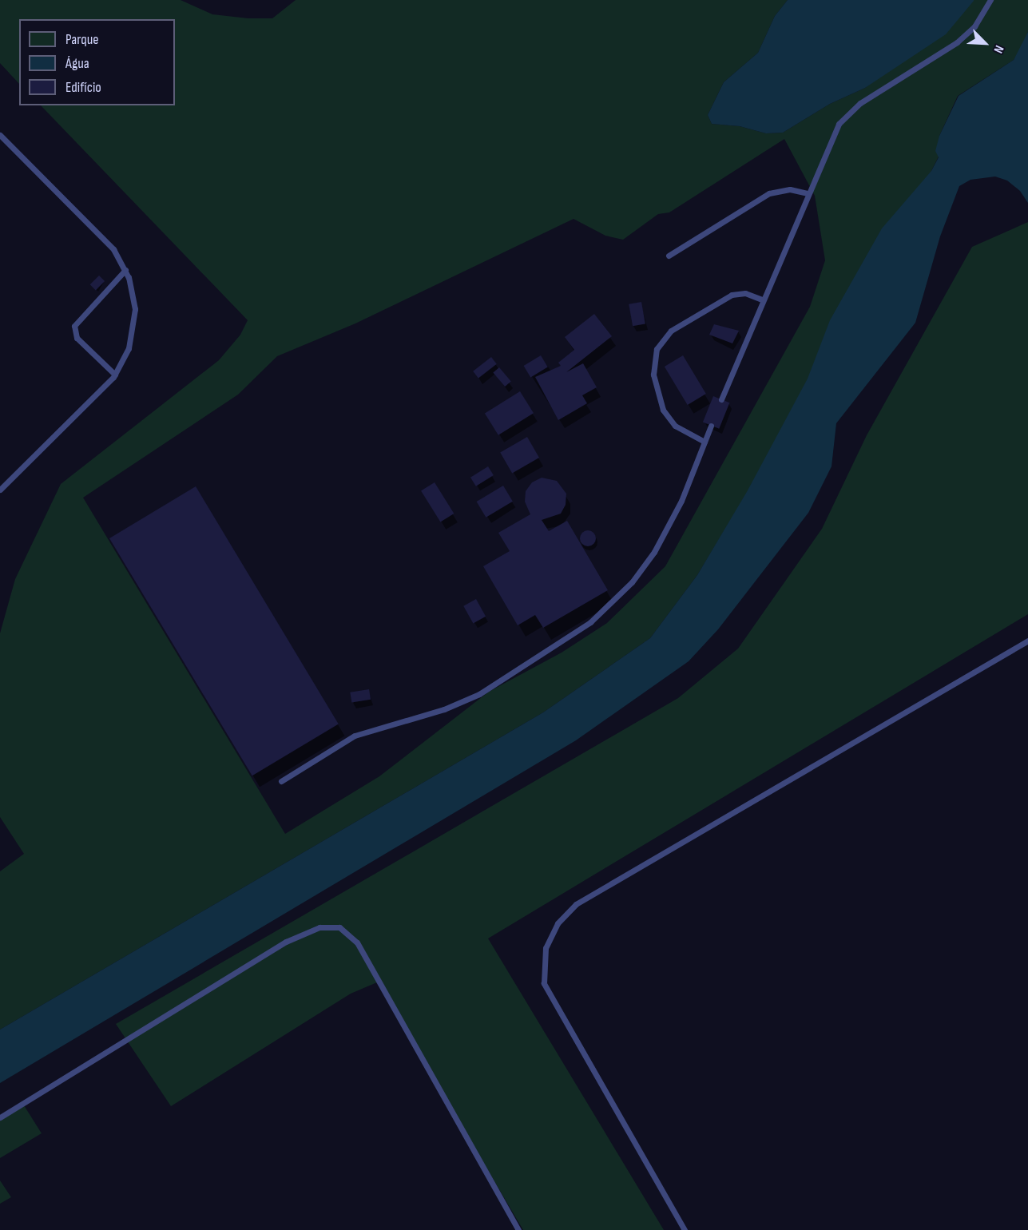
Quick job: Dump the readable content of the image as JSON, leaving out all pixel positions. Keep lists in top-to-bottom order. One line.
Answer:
{"legend":["Parque","Água","Edifício"],"north":"bottom right"}
